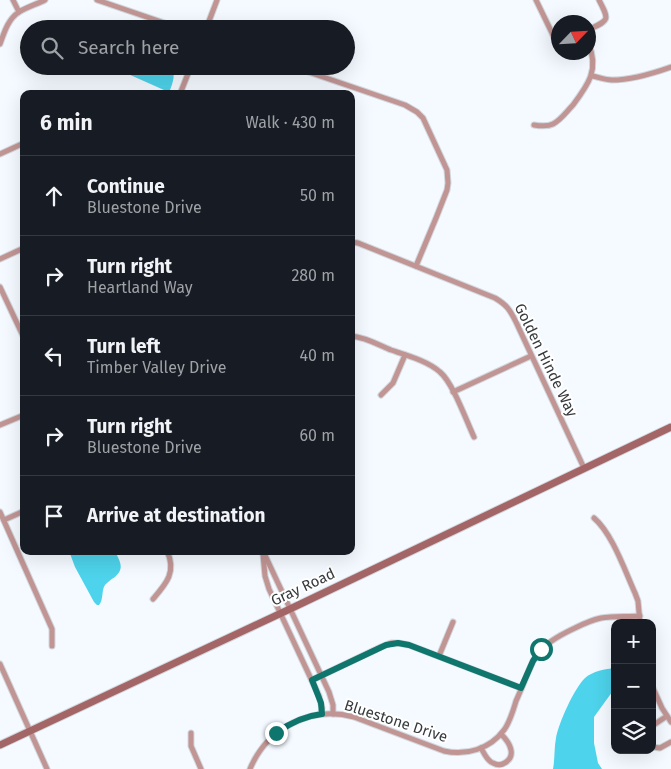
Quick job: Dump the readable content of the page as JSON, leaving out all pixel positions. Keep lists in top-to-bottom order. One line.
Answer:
{"streets":{"street":["Golden Hinde Way","Gray Road","Bluestone Drive"]},"crossings":[["Golden Hinde Way","Gray Road"]],"north":"top right","page":{"search":"Search here","heading":["6 min","Walk · 430 m"],"list":[["Continue","Bluestone Drive","50 m"],["Turn right","Heartland Way","280 m"],["Turn left","Timber Valley Drive","40 m"],["Turn right","Bluestone Drive","60 m"],"Arrive at destination"],"map_buttons":["+","−"]}}
